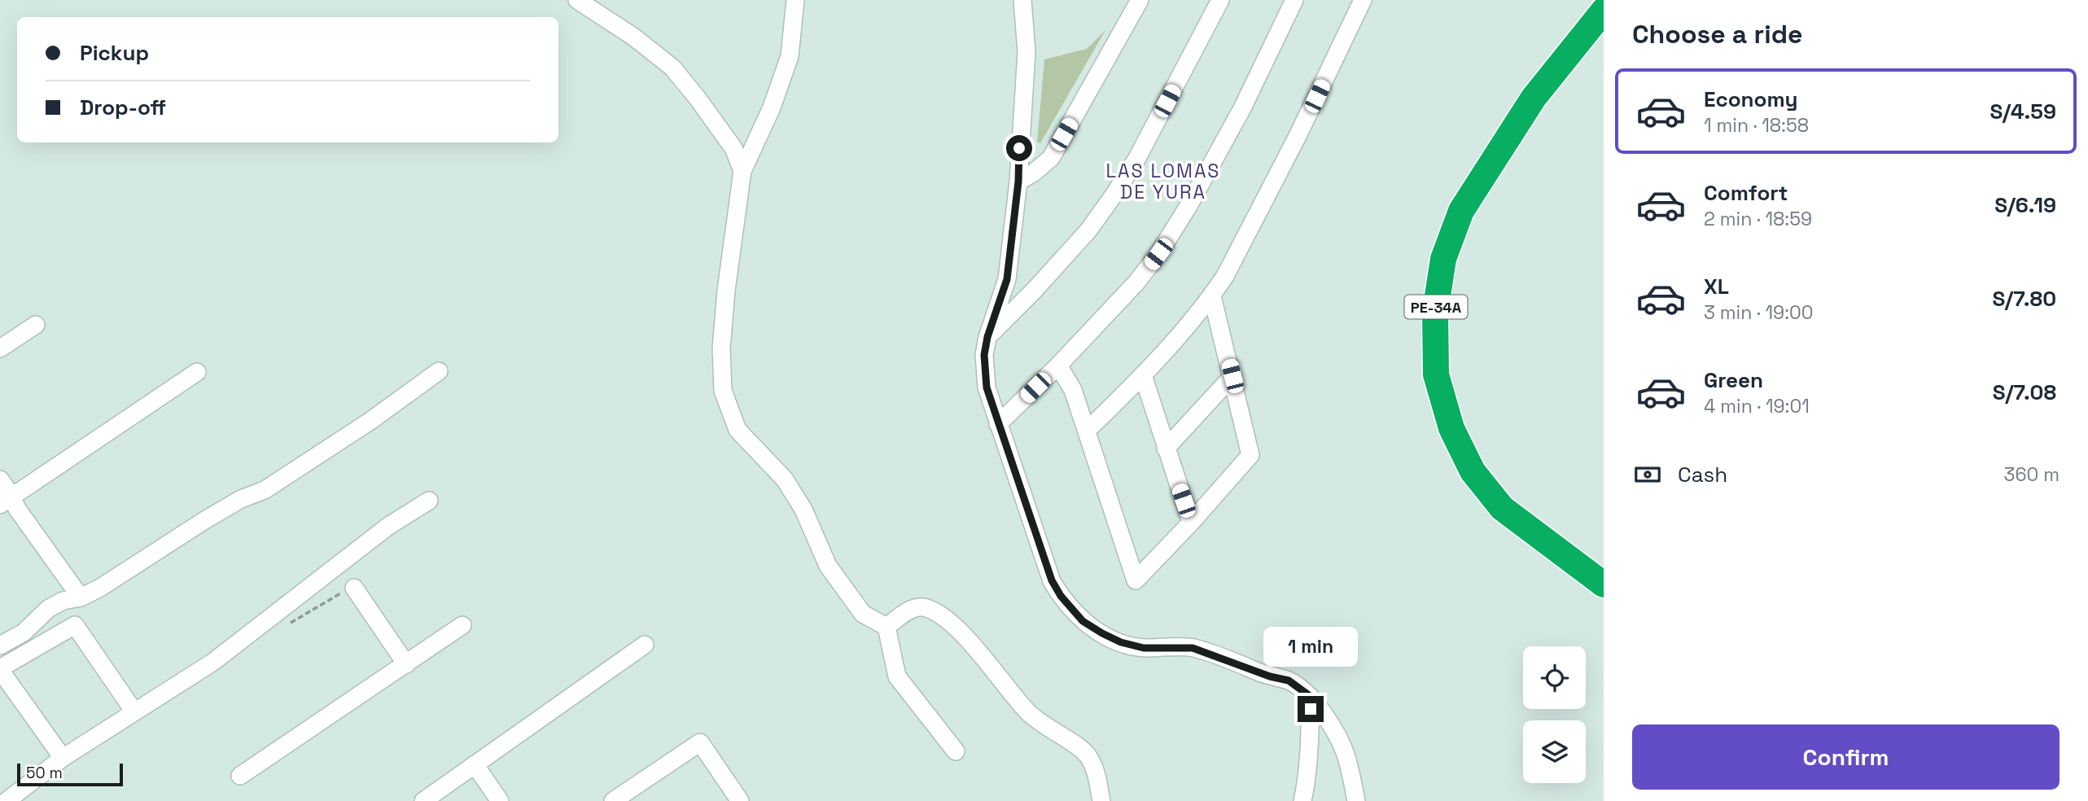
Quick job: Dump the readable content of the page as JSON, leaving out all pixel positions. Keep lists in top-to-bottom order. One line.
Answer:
{"streets":{"highway":["PE-34A"]},"districts":["LAS LOMAS DE YURA"],"scale_bar":"50 m","page":{"heading":"Choose a ride","banner":["Pickup","Drop-off"],"list":[{"name":"Economy","note":"1 min · 18:58","value":"S/4.59"},{"name":"Comfort","note":"2 min · 18:59","value":"S/6.19"},{"name":"XL","note":"3 min · 19:00","value":"S/7.80"},{"name":"Green","note":"4 min · 19:01","value":"S/7.08"}],"pay":["Cash","360 m"],"bubble":"1 min","buttons":"Confirm","scale":"50 m"}}
